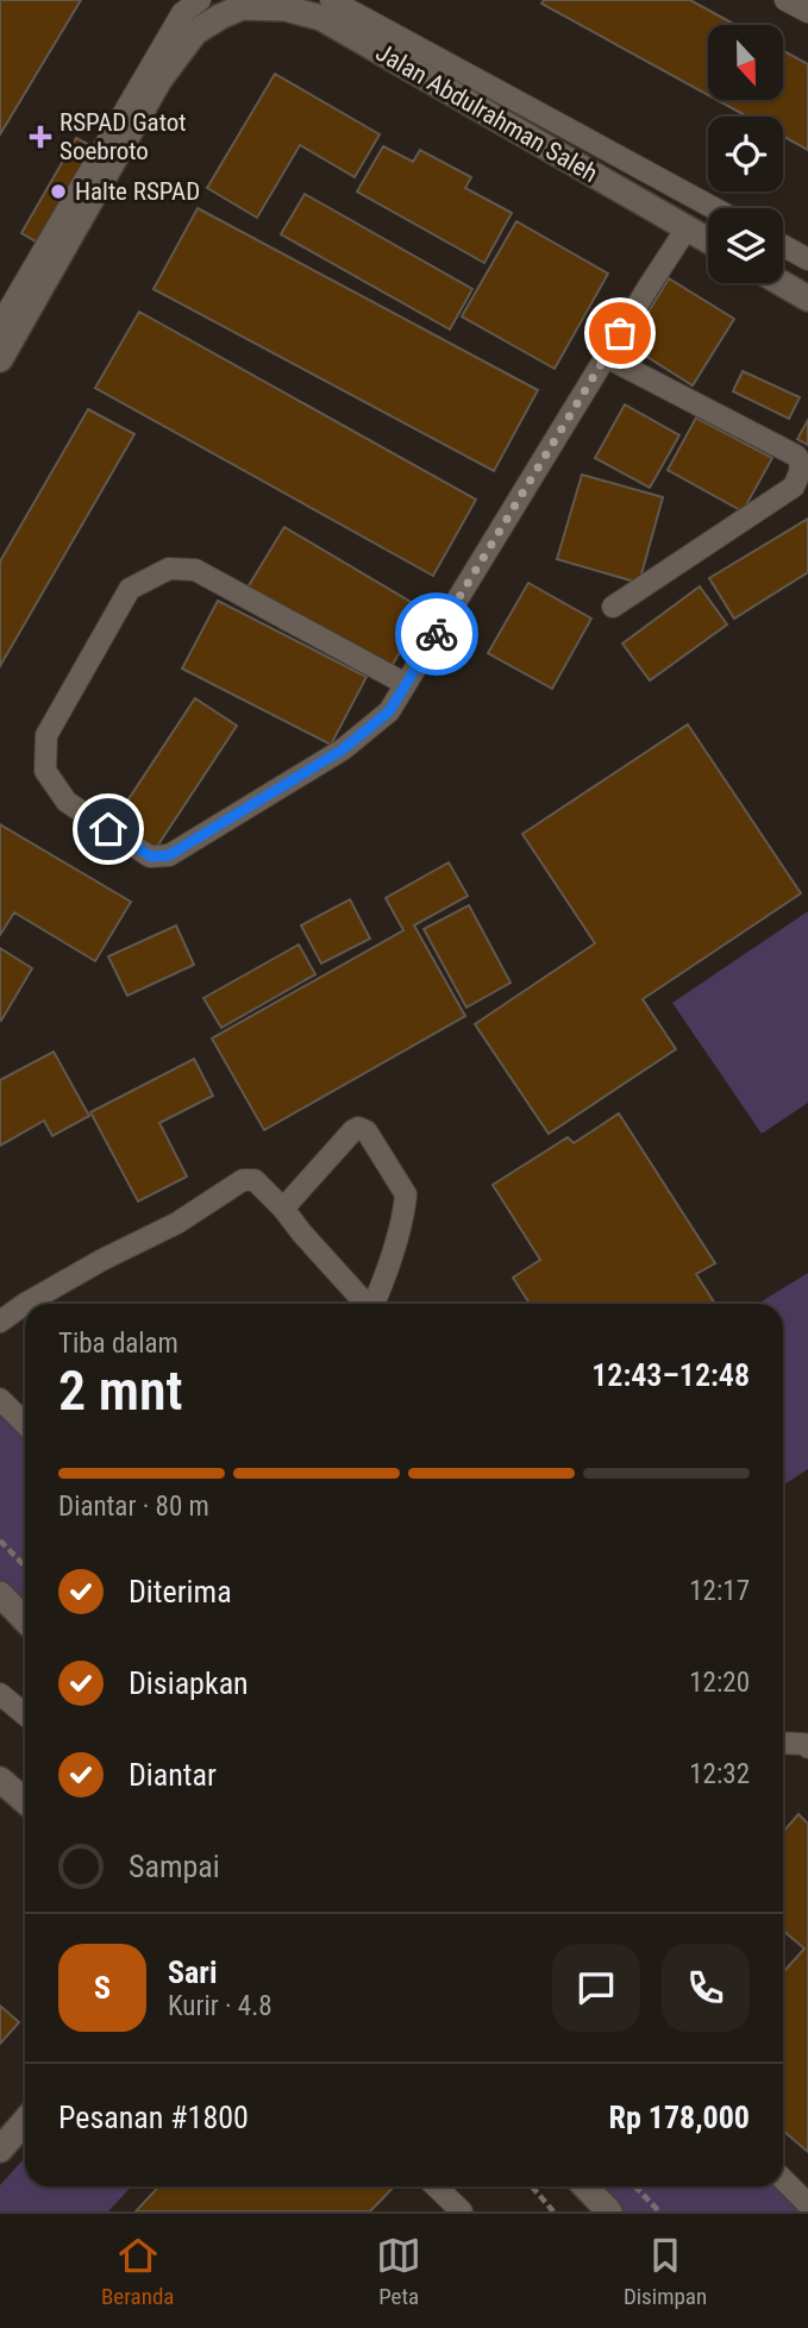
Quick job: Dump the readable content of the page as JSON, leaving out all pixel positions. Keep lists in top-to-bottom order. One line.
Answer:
{"streets":{"street":["Jalan Abdulrahman Saleh"]},"places":{"health":["RSPAD Gatot Soebroto"],"other":["Halte RSPAD"]},"north":"bottom","page":{"heading":["2 mnt","Tiba dalam","12:43–12:48"],"panel":["Sari","Kurir · 4.8","Pesanan #1800","Rp 178,000"],"bar":"Diantar · 80 m","list":[["Diterima","12:17"],["Disiapkan","12:20"],["Diantar","12:32"],"Sampai"],"round":"S","tabs":["Beranda","Peta","Disimpan"]}}
